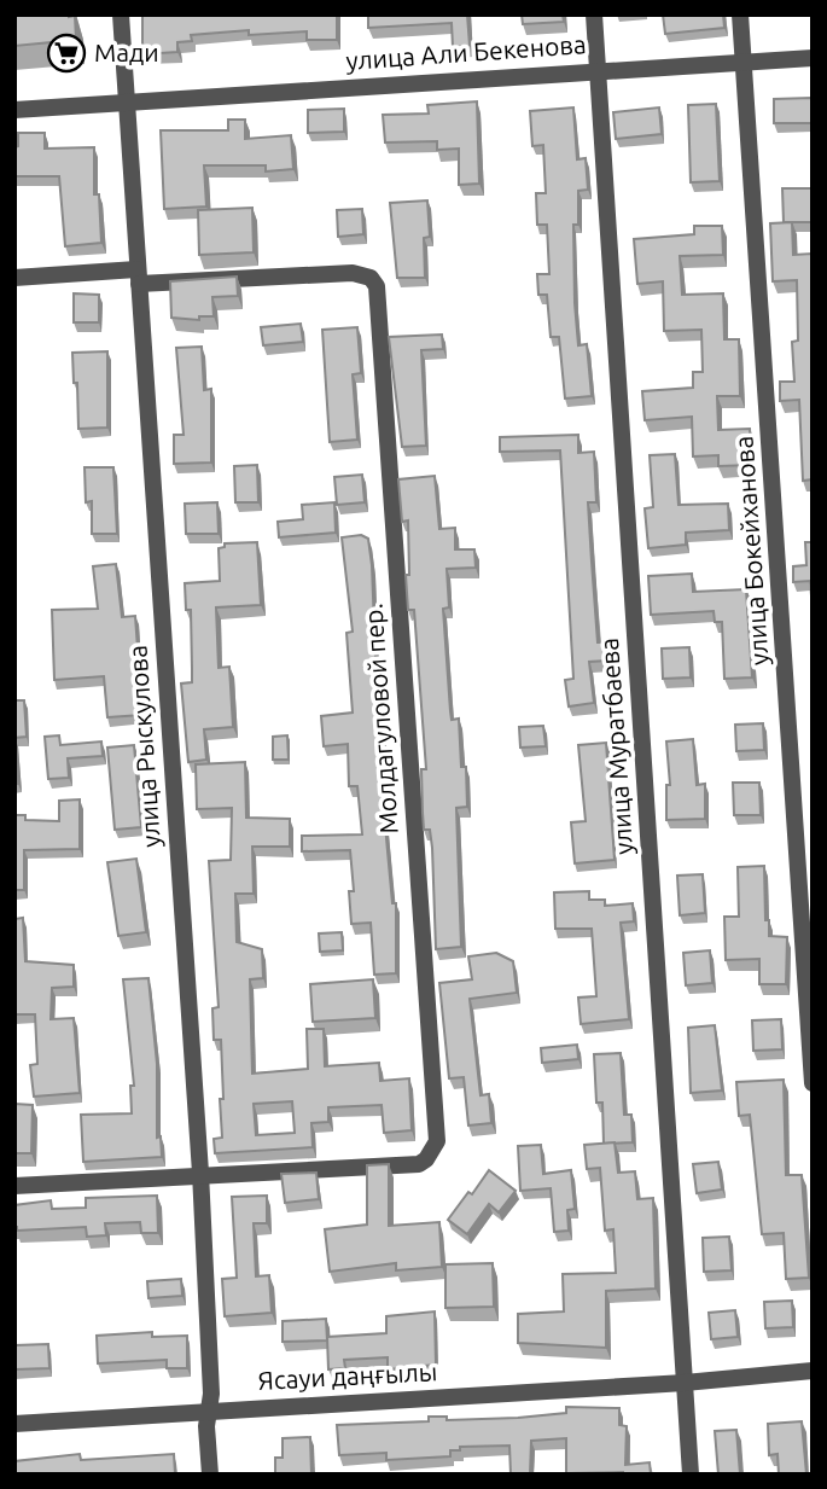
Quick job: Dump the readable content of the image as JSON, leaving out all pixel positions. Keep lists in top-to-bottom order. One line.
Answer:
{"streets":{"street":["улица Али Бекенова","улица Бокейханова","Молдагуловой пер.","улица Рыскулова","улица Муратбаева","Ясауи даңғылы"]},"crossings":[["улица Али Бекенова","улица Бокейханова"],["улица Али Бекенова","улица Рыскулова"],["улица Али Бекенова","улица Муратбаева"],["Молдагуловой пер.","улица Рыскулова"],["улица Рыскулова","Ясауи даңғылы"],["улица Муратбаева","Ясауи даңғылы"]],"places":{"supermarket":["Мади"]}}
